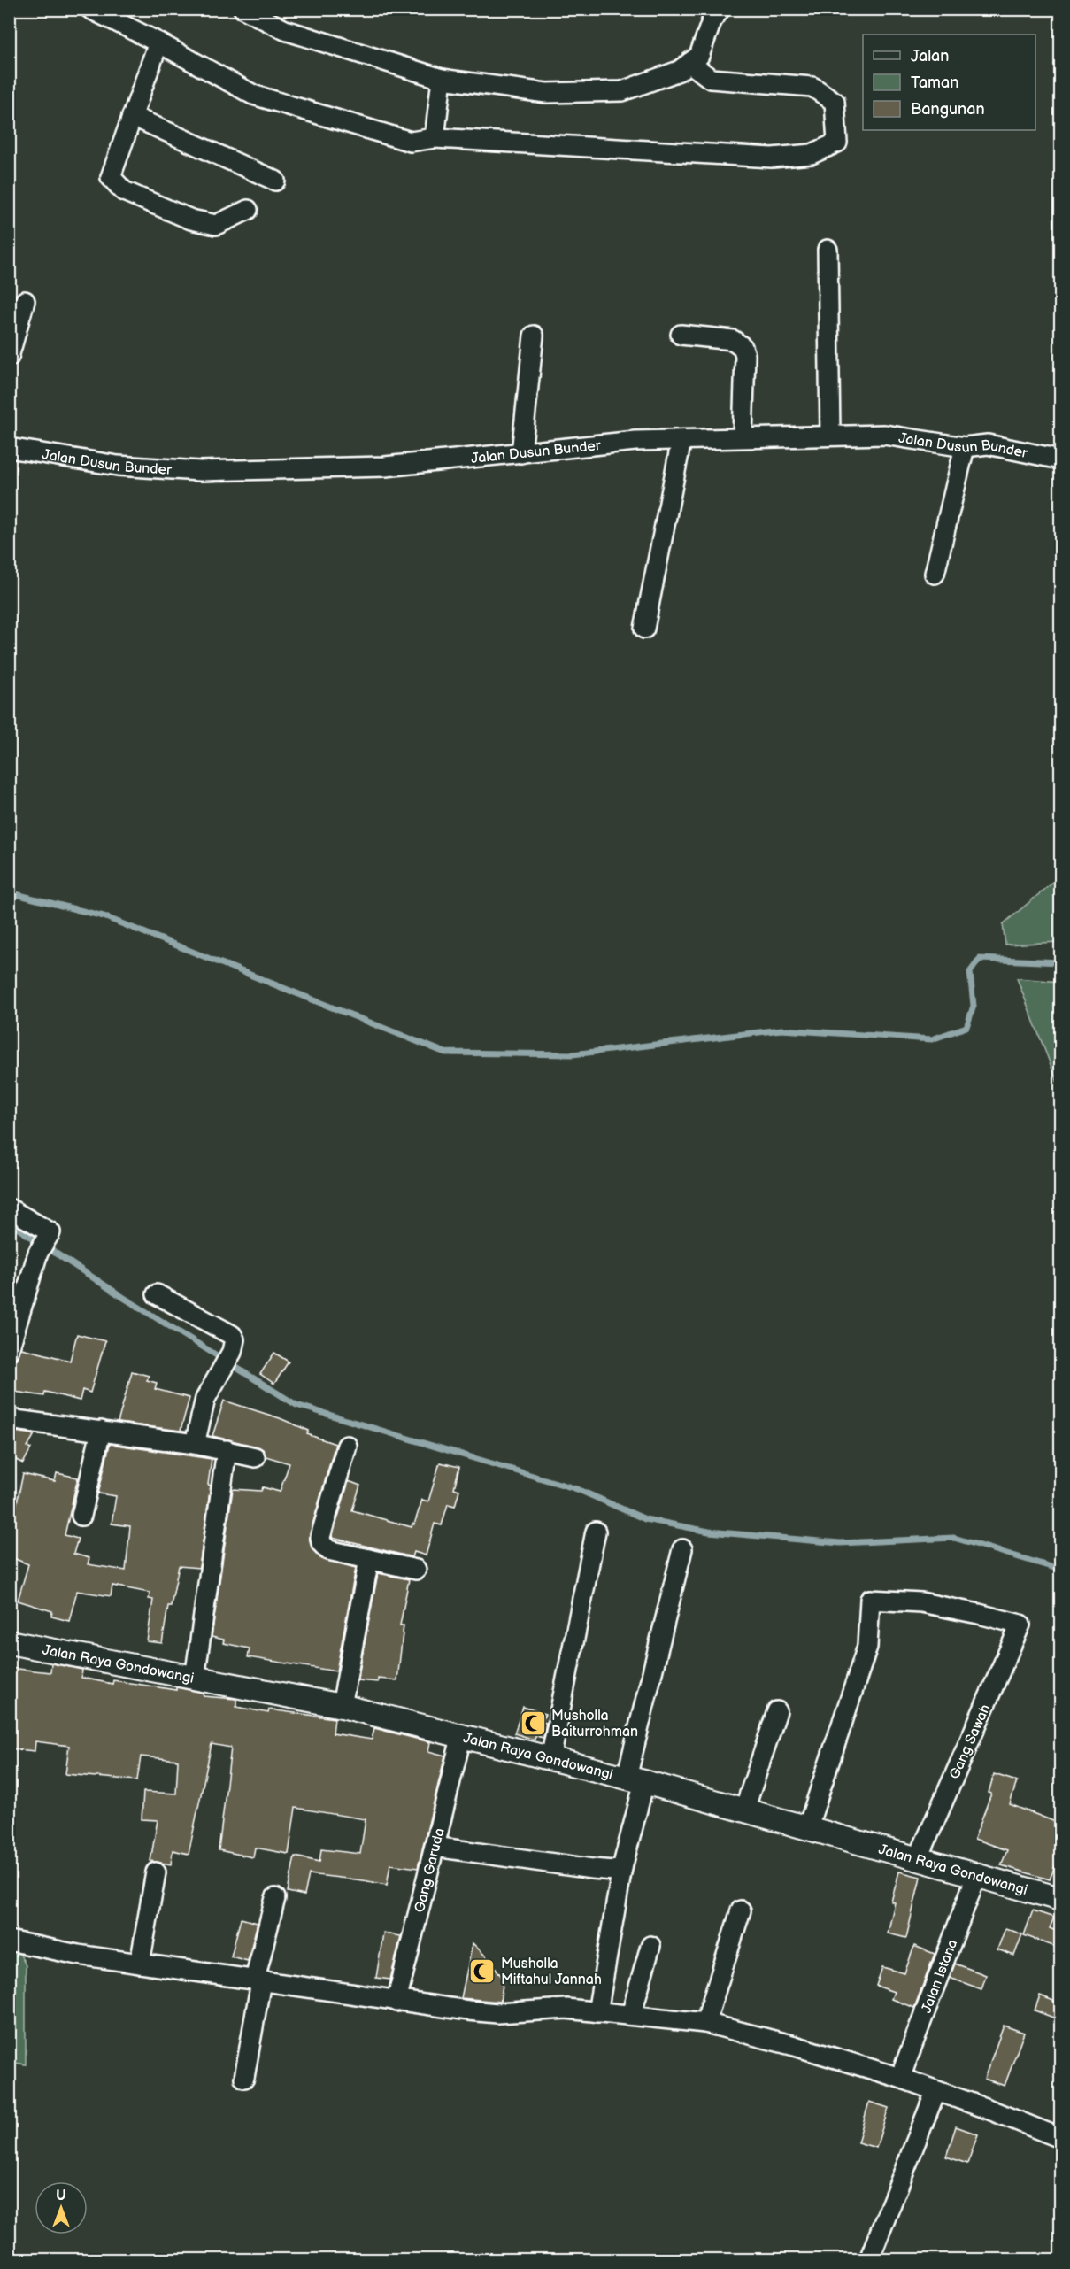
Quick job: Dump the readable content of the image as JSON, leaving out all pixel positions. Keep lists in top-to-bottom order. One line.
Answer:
{"streets":{"street":["Jalan Dusun Bunder","Jalan Raya Gondowangi","Gang Sawah","Gang Garuda","Jalan Istana"]},"crossings":[["Jalan Raya Gondowangi","Gang Sawah"],["Jalan Raya Gondowangi","Gang Garuda"],["Jalan Raya Gondowangi","Jalan Istana"]],"places":{"mosque":["Musholla Baiturrohman","Musholla Miftahul Jannah"]},"legend":["Jalan","Taman","Bangunan"],"north":"top"}
